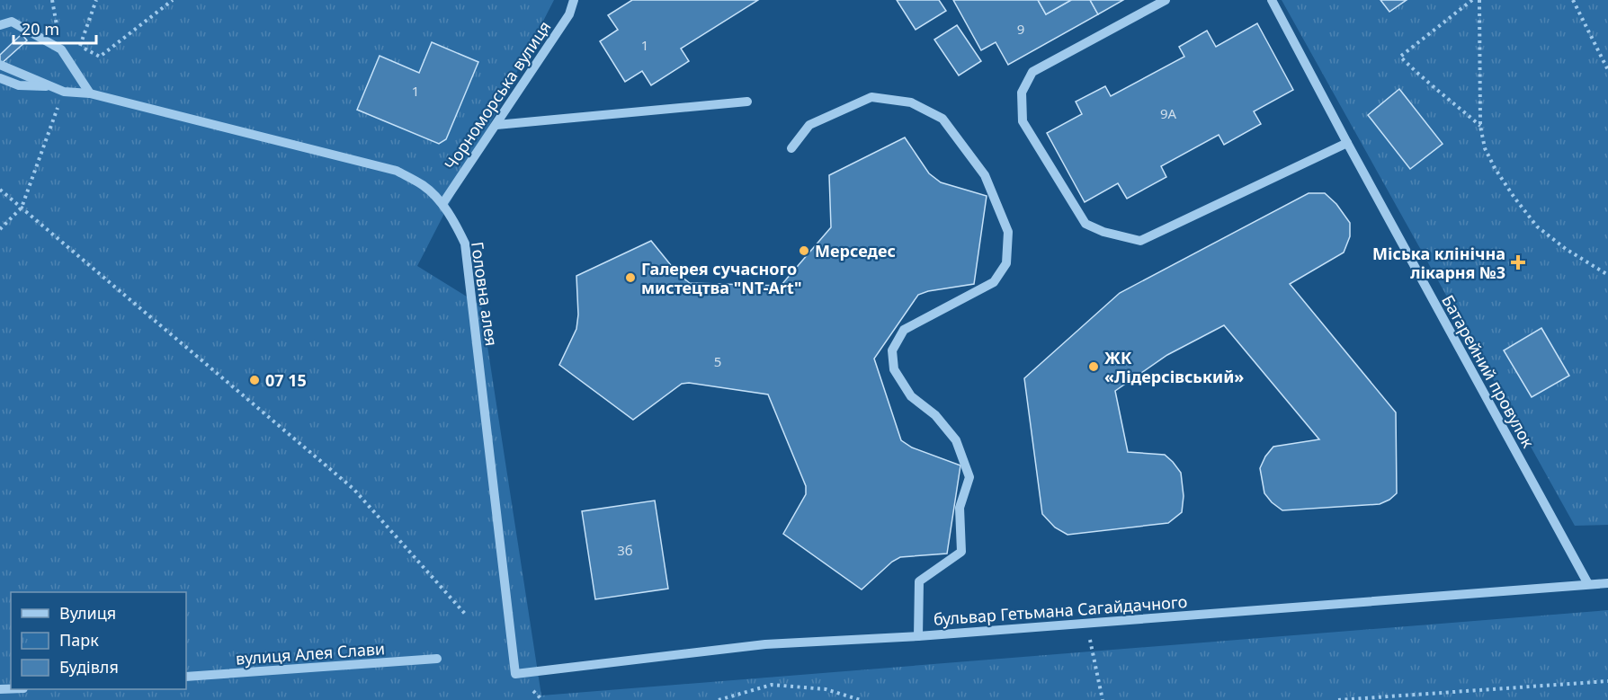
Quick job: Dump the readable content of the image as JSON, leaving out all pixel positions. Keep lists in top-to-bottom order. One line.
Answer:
{"streets":{"street":["Чорноморська вулиця","Головна алея","Батарейний провулок","бульвар Гетьмана Сагайдачного","вулиця Алея Слави"]},"crossings":[["Чорноморська вулиця","Головна алея"],["Головна алея","бульвар Гетьмана Сагайдачного"],["Батарейний провулок","бульвар Гетьмана Сагайдачного"]],"places":{"other":["Мерседес","Галерея сучасного мистецтва \"NT-Art\"","ЖК «Лідерсівський»","07 15"],"health":["Міська клінічна лікарня №3"]},"house_numbers":["9","1","1","9А","5","3б"],"legend":["Вулиця","Парк","Будівля"],"scale_bar":"20 m"}
